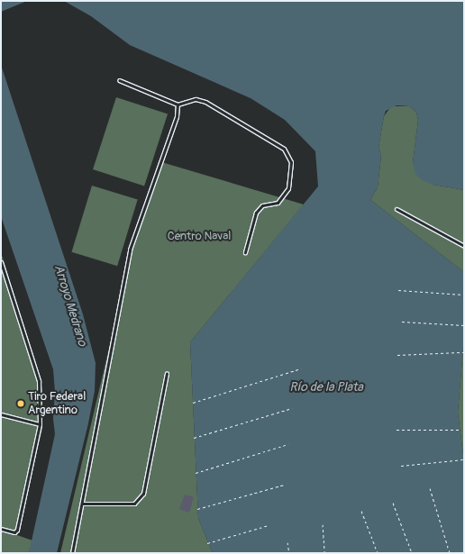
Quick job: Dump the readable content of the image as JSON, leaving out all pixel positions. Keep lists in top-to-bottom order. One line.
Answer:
{"water":["Arroyo Medrano","Río de la Plata"],"parks":["Centro Naval"],"places":["Tiro Federal Argentino"]}
